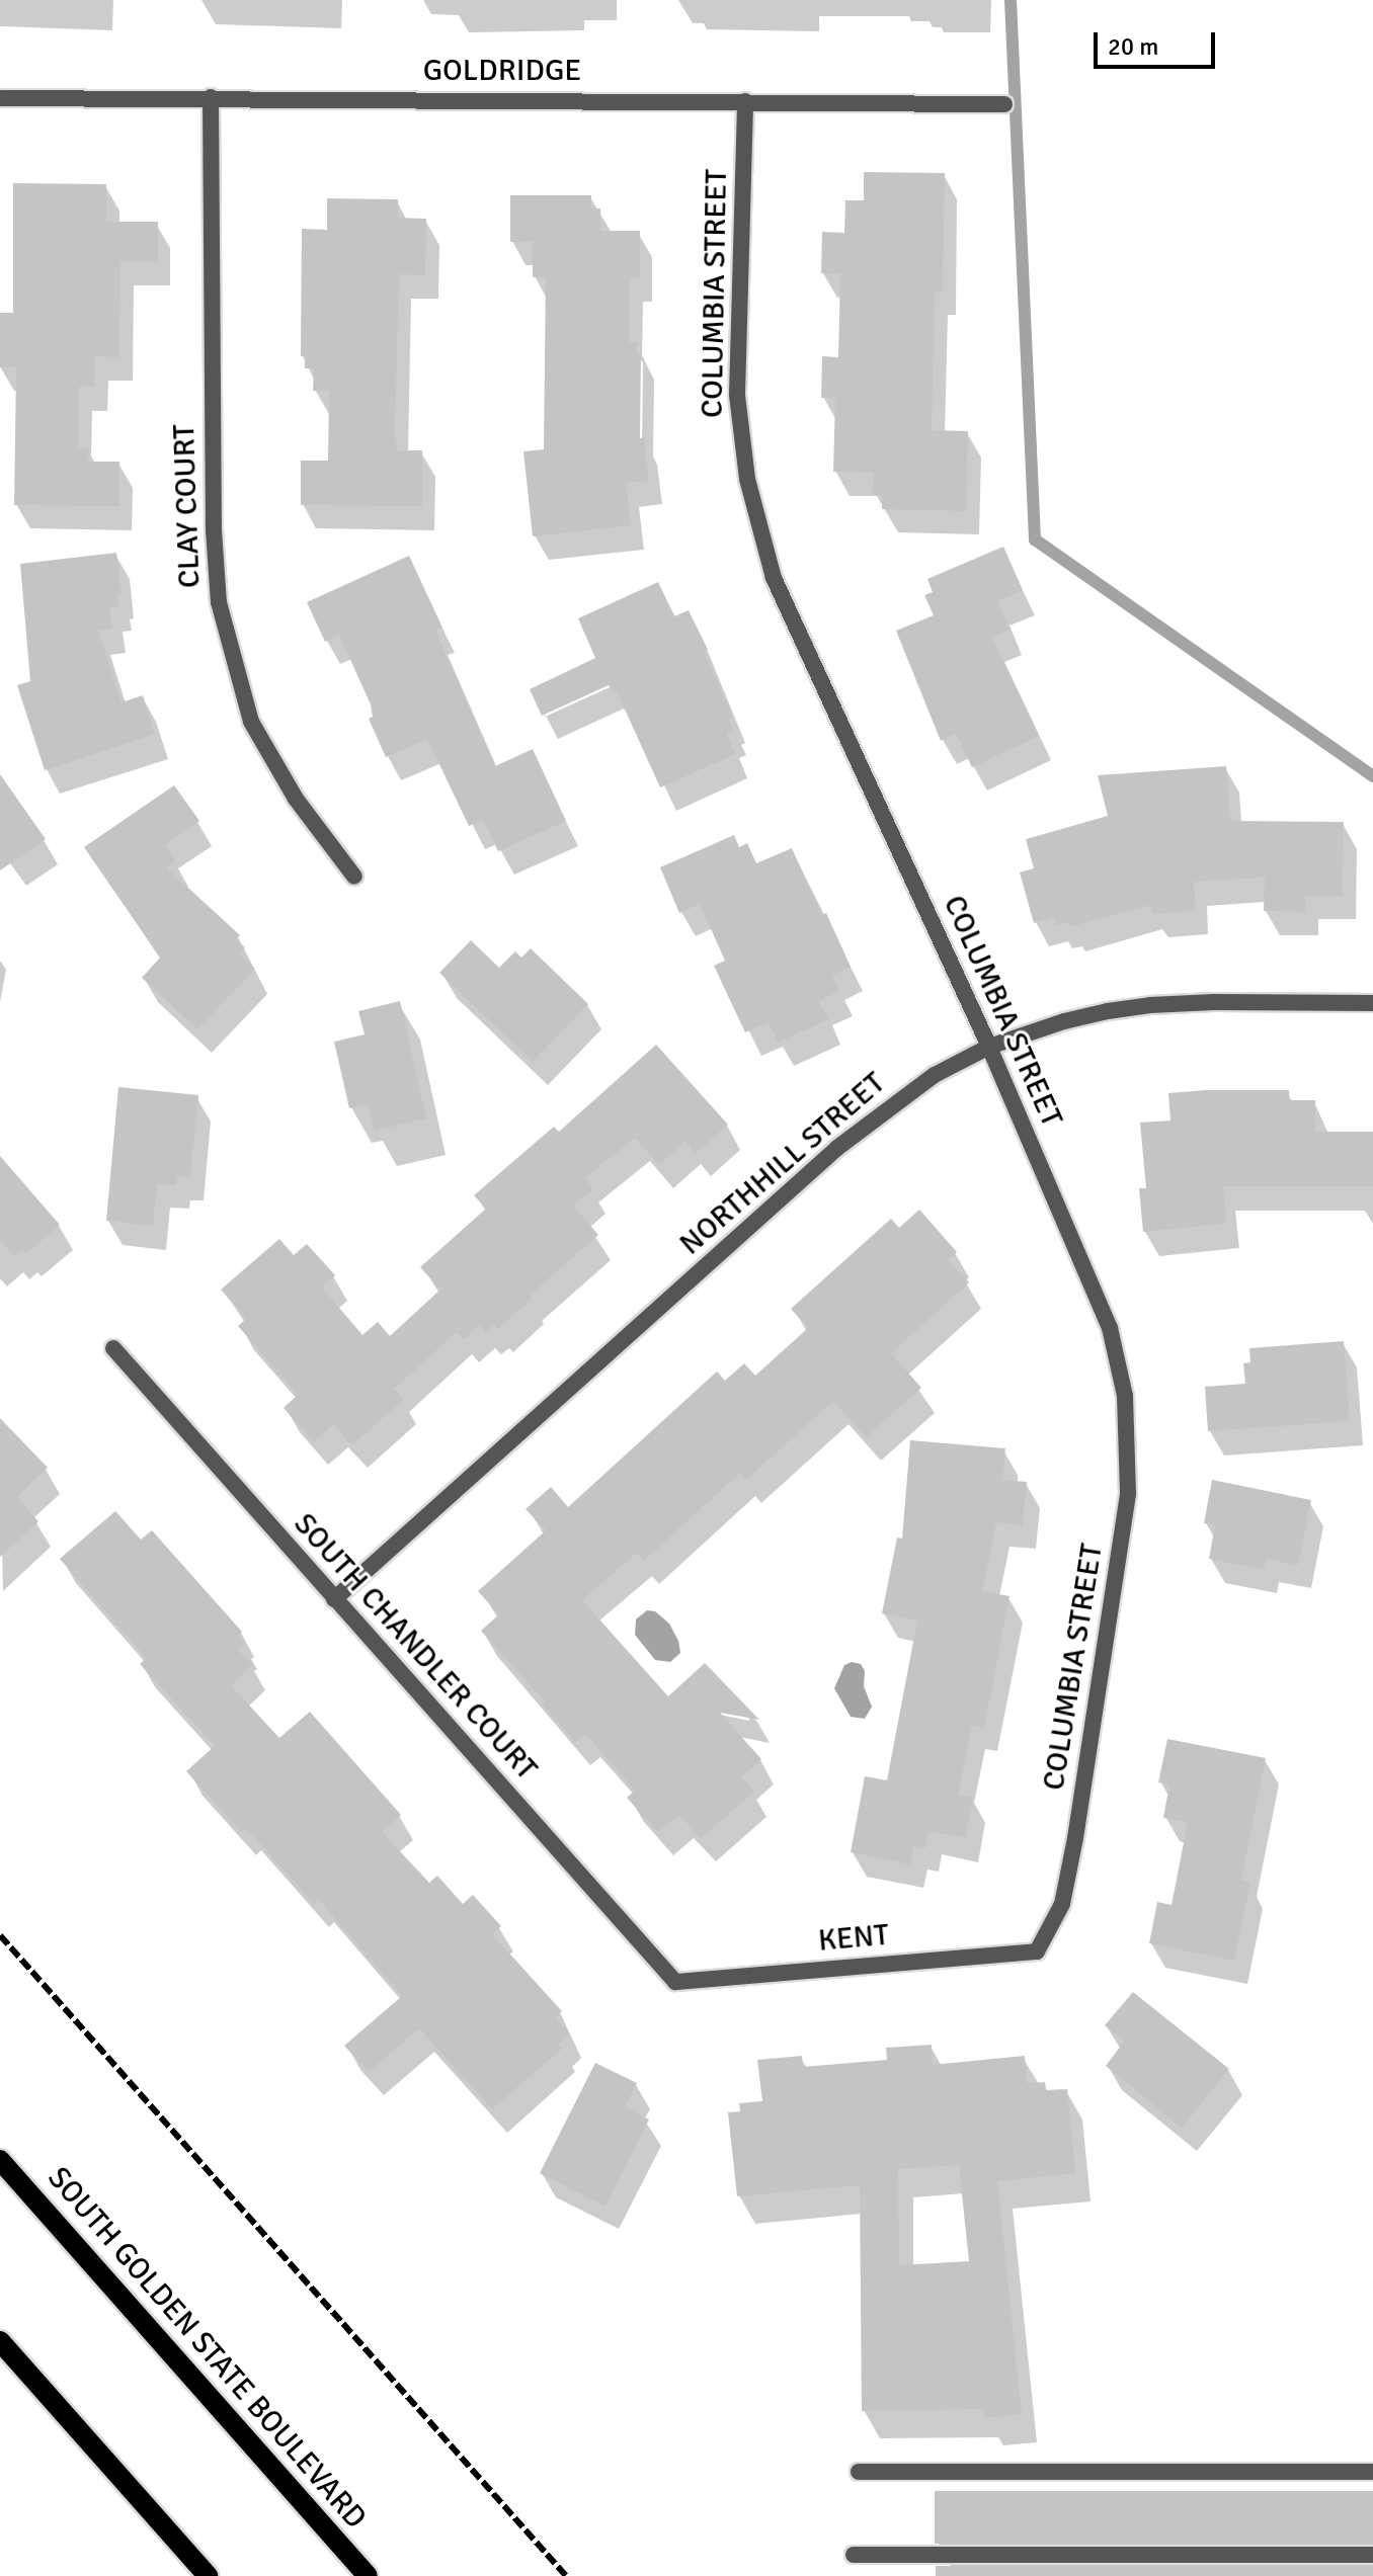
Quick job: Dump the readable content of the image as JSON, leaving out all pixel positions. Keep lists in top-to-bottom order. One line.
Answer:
{"streets":{"main road":["SOUTH GOLDEN STATE BOULEVARD"],"street":["GOLDRIDGE","COLUMBIA STREET","CLAY COURT","NORTHHILL STREET","SOUTH CHANDLER COURT","KENT"]},"crossings":[["GOLDRIDGE","COLUMBIA STREET"],["GOLDRIDGE","CLAY COURT"],["COLUMBIA STREET","NORTHHILL STREET"],["COLUMBIA STREET","KENT"],["NORTHHILL STREET","SOUTH CHANDLER COURT"],["SOUTH CHANDLER COURT","KENT"]],"scale_bar":"20 m"}
